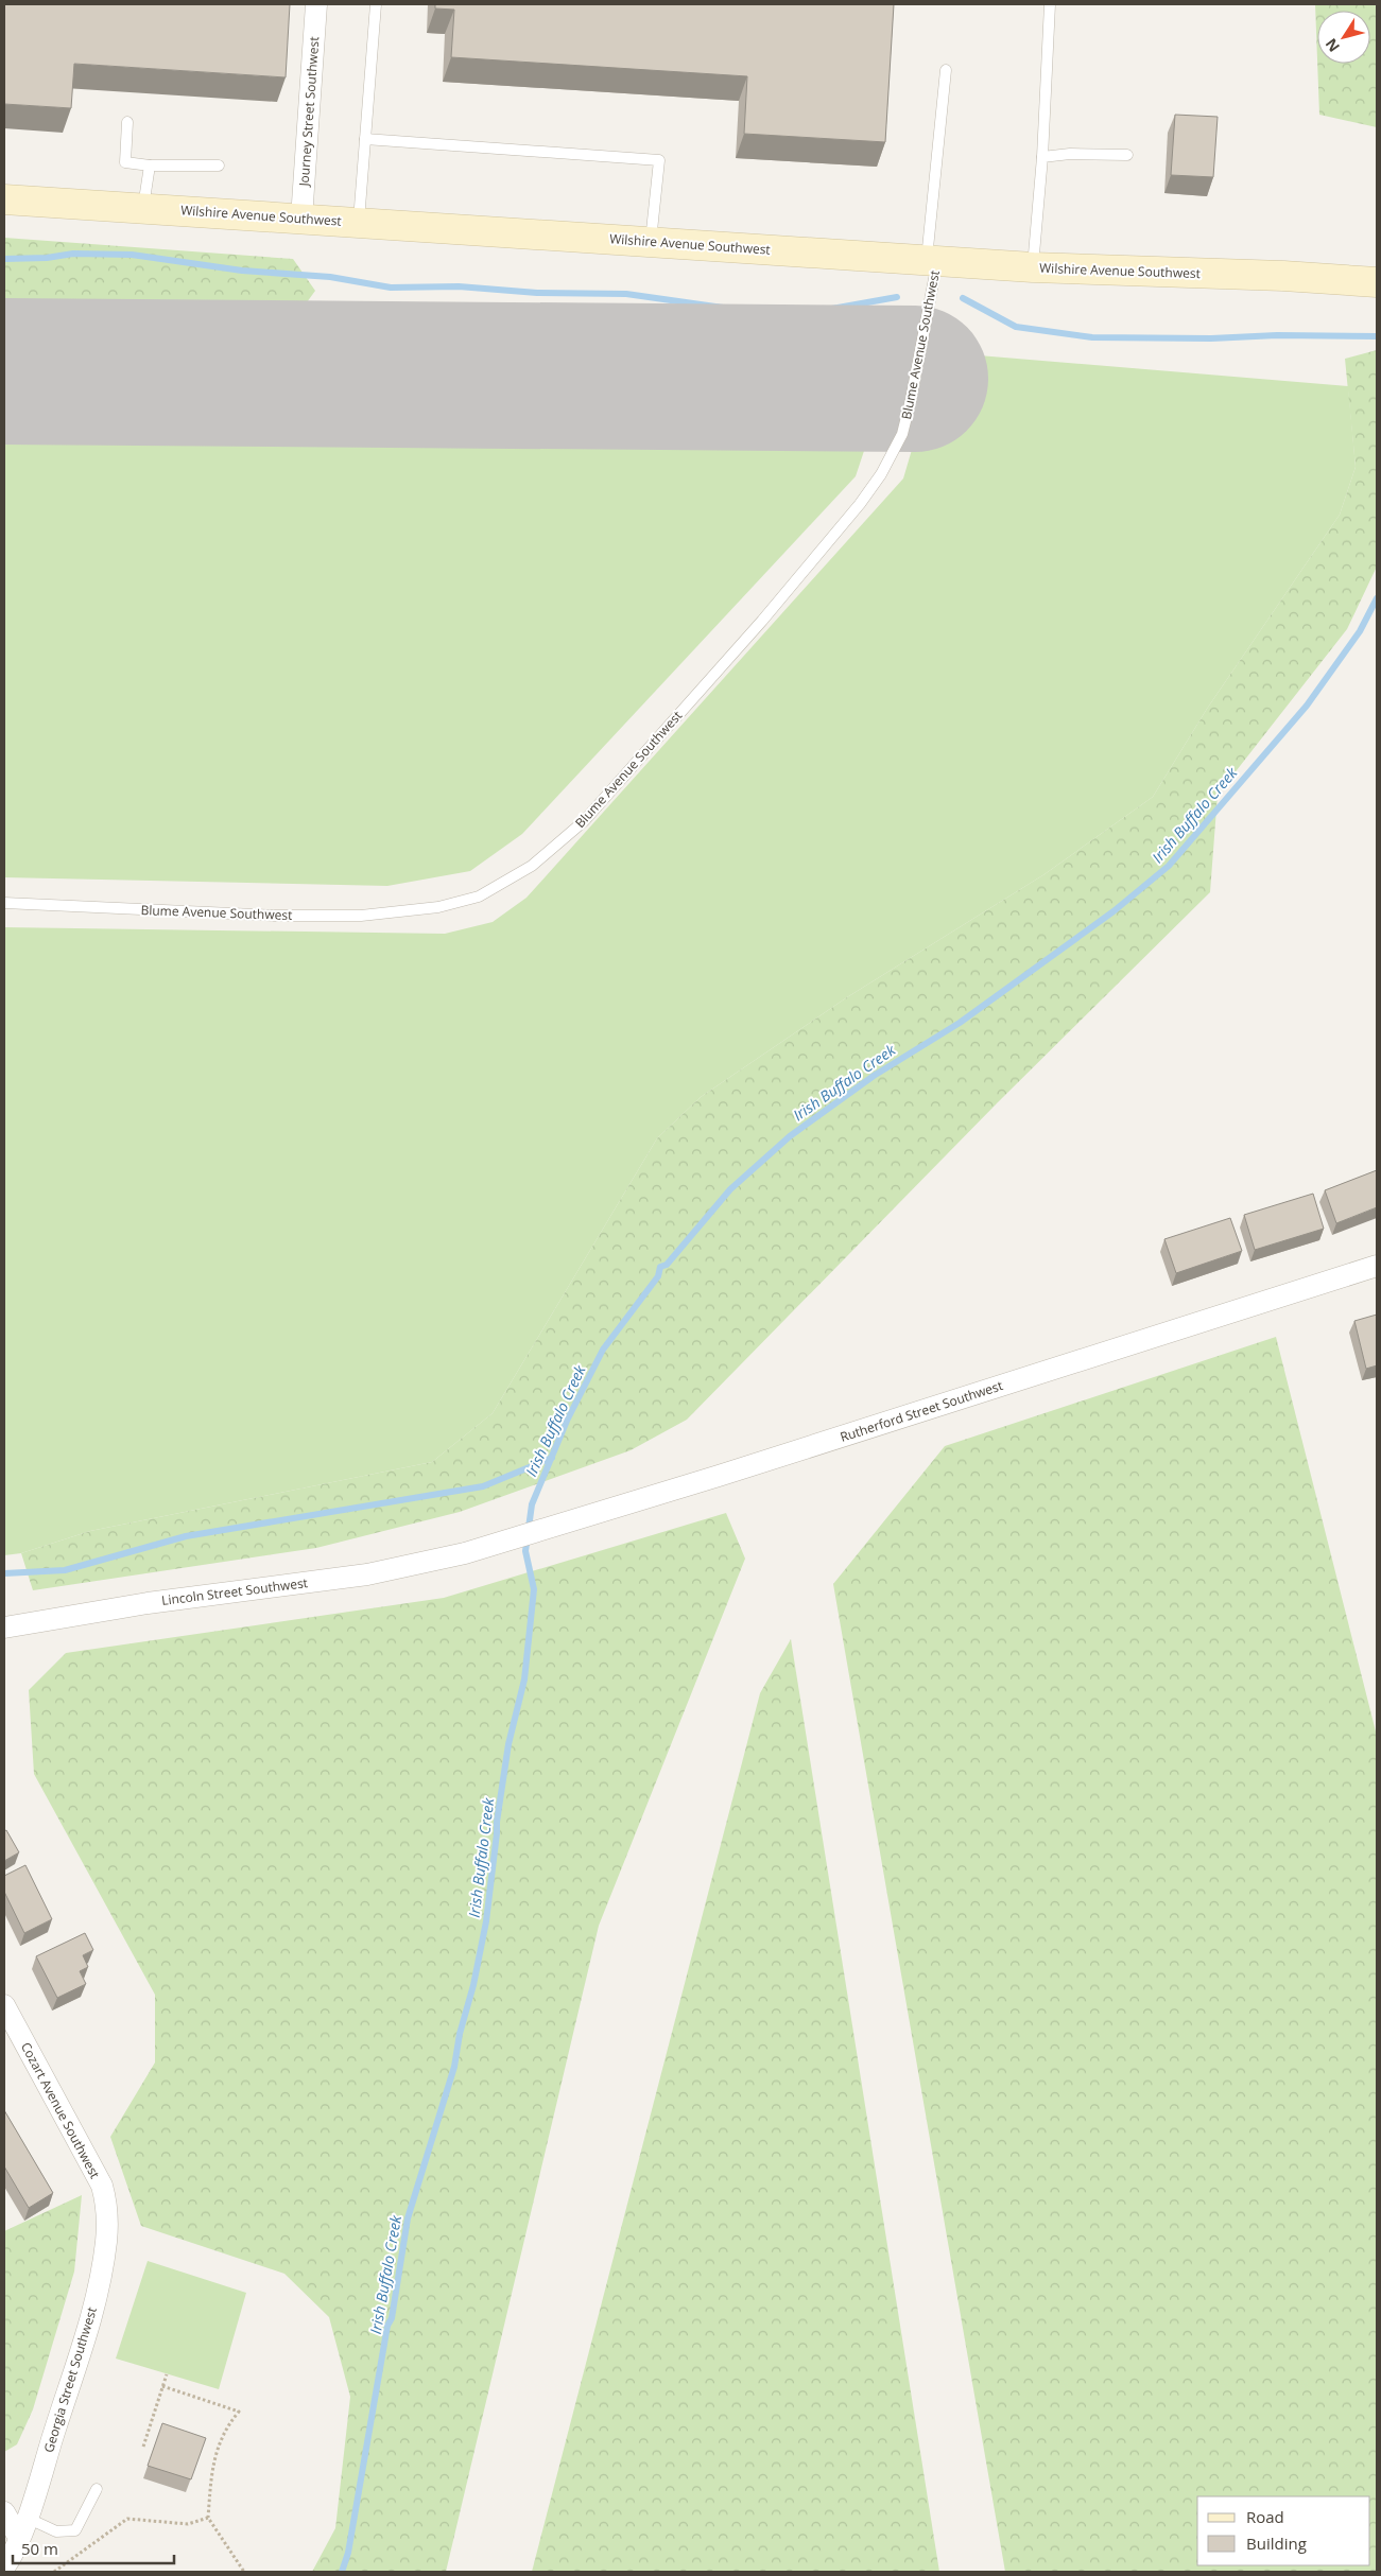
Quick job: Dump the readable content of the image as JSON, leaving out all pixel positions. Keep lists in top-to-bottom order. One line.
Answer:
{"streets":{"street":["Journey Street Southwest","Wilshire Avenue Southwest","Rutherford Street Southwest","Lincoln Street Southwest","Cozart Avenue Southwest","Georgia Street Southwest"],"lane":["Blume Avenue Southwest"]},"crossings":[["Journey Street Southwest","Wilshire Avenue Southwest"],["Wilshire Avenue Southwest","Blume Avenue Southwest"],["Rutherford Street Southwest","Lincoln Street Southwest"],["Cozart Avenue Southwest","Georgia Street Southwest"]],"water":["Irish Buffalo Creek"],"legend":["Road","Building"],"scale_bar":"50 m","north":"bottom left"}
